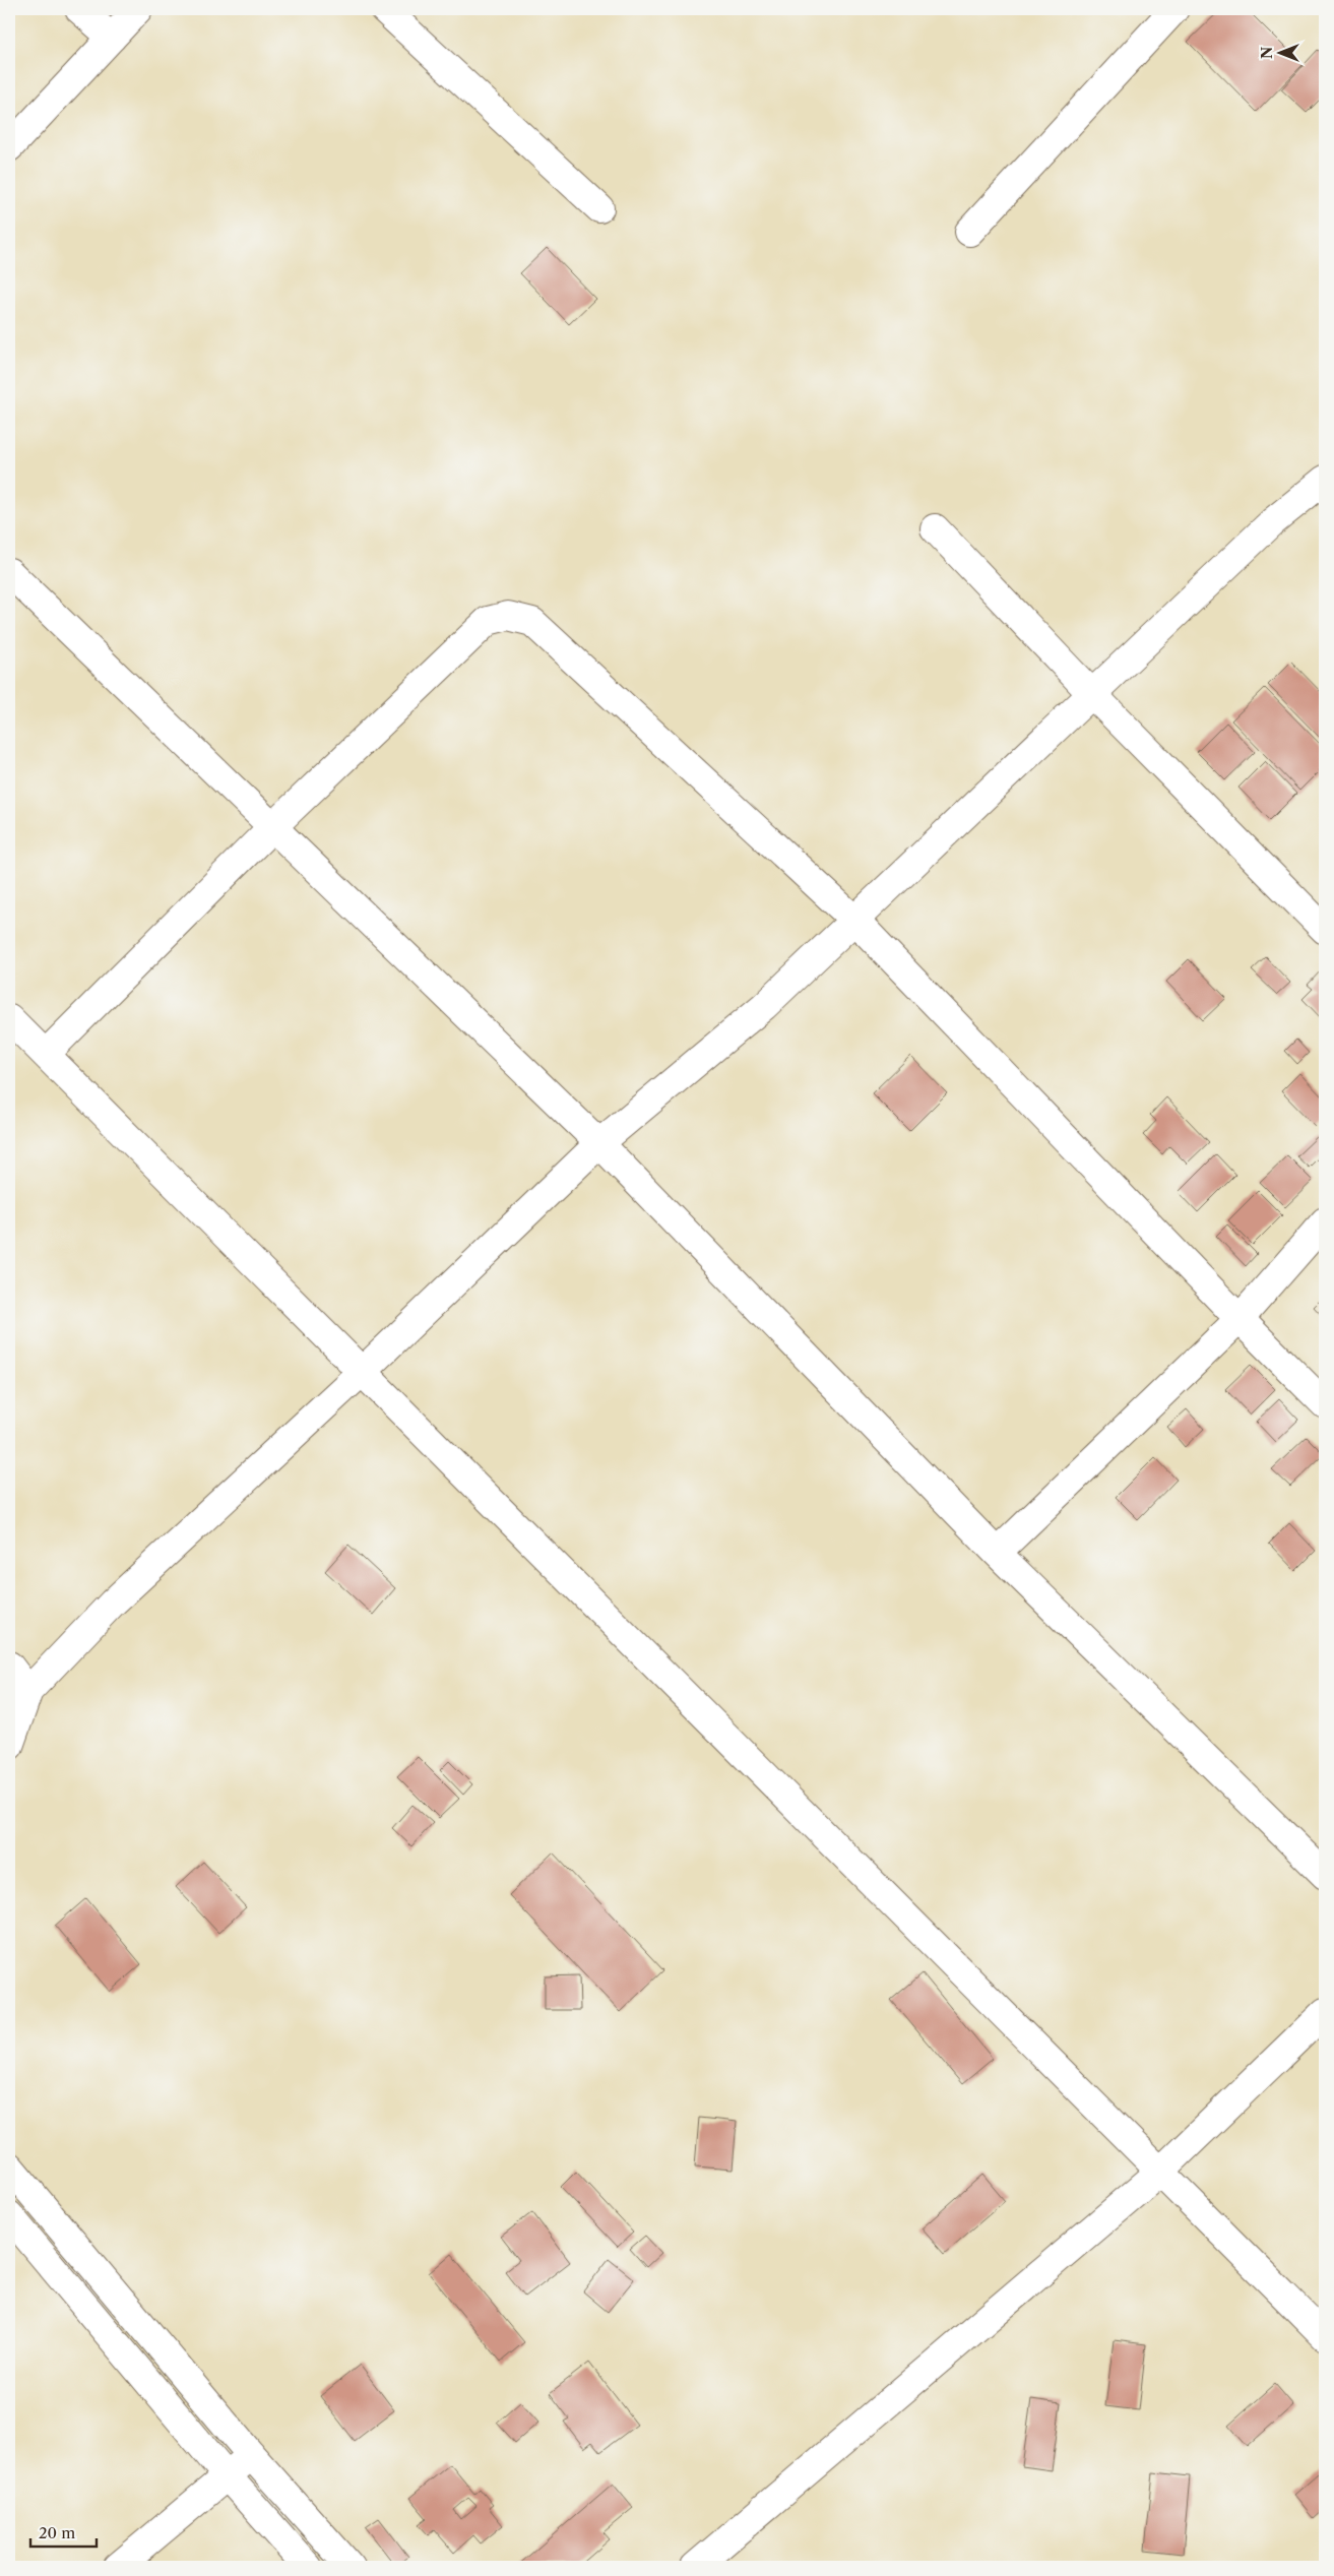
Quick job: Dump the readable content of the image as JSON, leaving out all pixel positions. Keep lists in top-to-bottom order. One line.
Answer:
{"scale_bar":"20 m","north":"left"}
